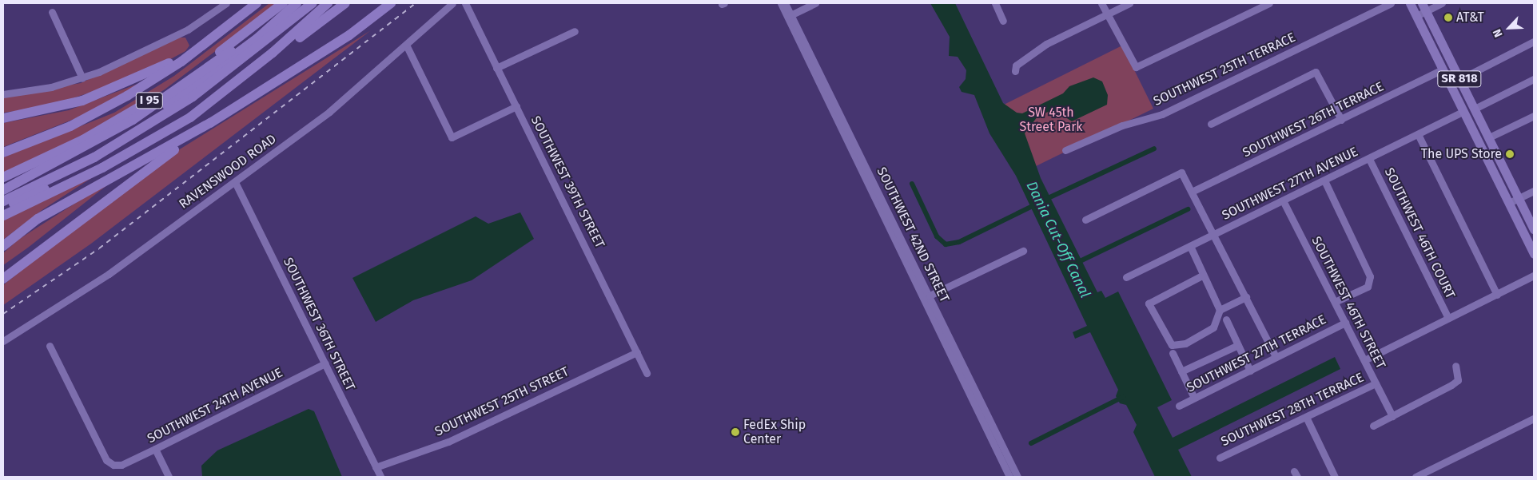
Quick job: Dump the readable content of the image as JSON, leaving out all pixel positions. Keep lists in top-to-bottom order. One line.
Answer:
{"streets":{"highway":["I 95"],"main road":["SR 818"],"street":["SOUTHWEST 25TH TERRACE","SOUTHWEST 26TH TERRACE","RAVENSWOOD ROAD","SOUTHWEST 39TH STREET","SOUTHWEST 27TH AVENUE","SOUTHWEST 46TH COURT","SOUTHWEST 42ND STREET","SOUTHWEST 46TH STREET","SOUTHWEST 36TH STREET","SOUTHWEST 27TH TERRACE","SOUTHWEST 25TH STREET","SOUTHWEST 24TH AVENUE","SOUTHWEST 28TH TERRACE"]},"crossings":[["SR 818","SOUTHWEST 26TH TERRACE"],["SR 818","SOUTHWEST 27TH AVENUE"],["RAVENSWOOD ROAD","SOUTHWEST 36TH STREET"],["SOUTHWEST 39TH STREET","SOUTHWEST 25TH STREET"],["SOUTHWEST 27TH AVENUE","SOUTHWEST 46TH COURT"],["SOUTHWEST 27TH AVENUE","SOUTHWEST 46TH STREET"],["SOUTHWEST 27TH AVENUE","SOUTHWEST 27TH TERRACE"],["SOUTHWEST 46TH STREET","SOUTHWEST 27TH TERRACE"],["SOUTHWEST 46TH STREET","SOUTHWEST 28TH TERRACE"],["SOUTHWEST 36TH STREET","SOUTHWEST 25TH STREET"],["SOUTHWEST 36TH STREET","SOUTHWEST 24TH AVENUE"]],"water":["Dania Cut-Off Canal"],"parks":["SW 45th Street Park"],"places":["AT&T","The UPS Store","FedEx Ship Center"],"north":"bottom left"}
